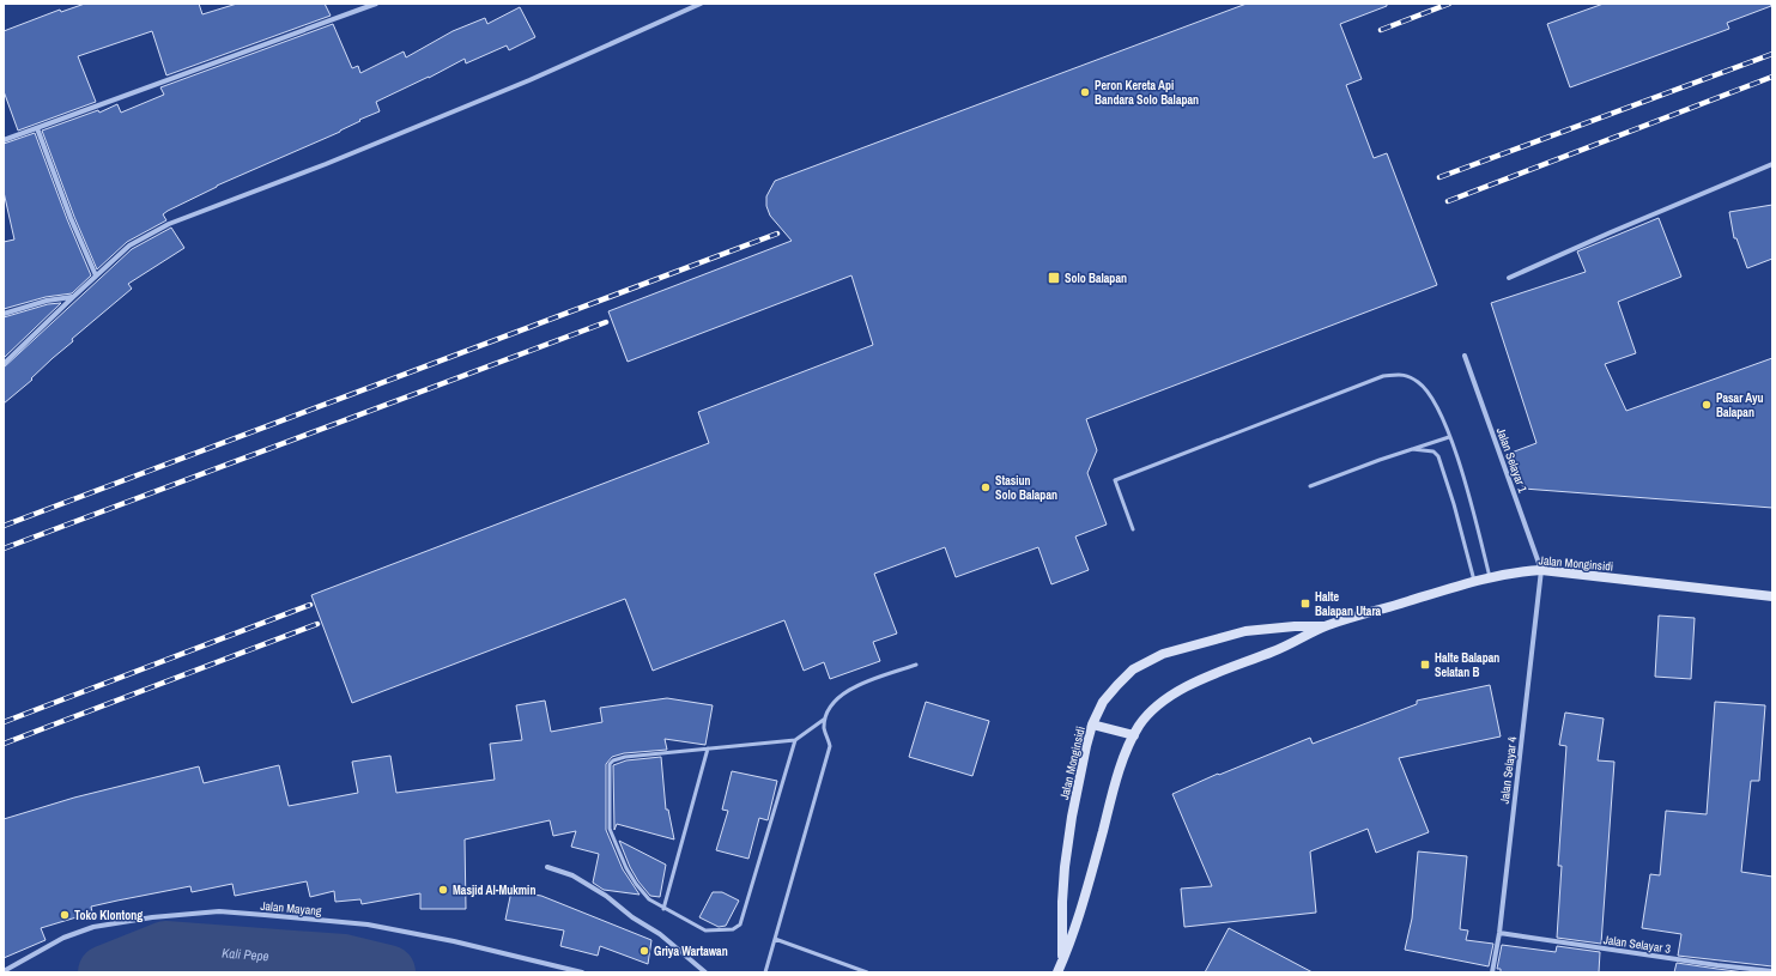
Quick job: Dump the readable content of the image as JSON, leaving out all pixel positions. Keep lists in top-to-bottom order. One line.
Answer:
{"streets":{"main road":["Jalan Monginsidi"],"street":["Jalan Selayar 1","Jalan Selayar 4","Jalan Mayang","Jalan Selayar 3"]},"crossings":[["Jalan Selayar 1","Jalan Monginsidi"],["Jalan Selayar 1","Jalan Selayar 4"],["Jalan Monginsidi","Jalan Selayar 4"],["Jalan Selayar 4","Jalan Selayar 3"]],"water":["Kali Pepe"],"places":{"other":["Peron Kereta Api Bandara Solo Balapan","Pasar Ayu Balapan","Stasiun Solo Balapan","Masjid Al-Mukmin","Toko Klontong","Griya Wartawan"],"transit":["Solo Balapan","Halte Balapan Utara","Halte Balapan Selatan B"]}}
